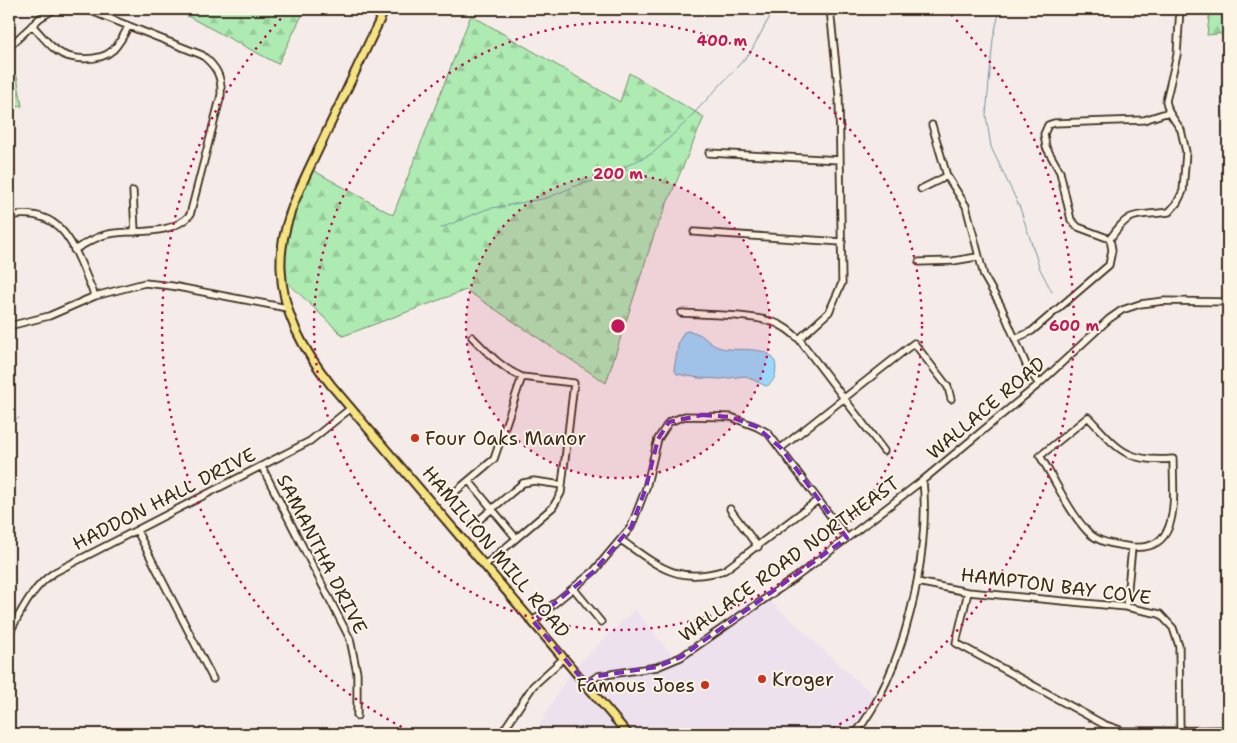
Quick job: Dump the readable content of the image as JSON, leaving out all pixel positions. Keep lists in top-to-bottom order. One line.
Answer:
{"streets":{"main road":["HAMILTON MILL ROAD"],"street":["WALLACE ROAD","HADDON HALL DRIVE","SAMANTHA DRIVE","WALLACE ROAD NORTHEAST","HAMPTON BAY COVE"]},"crossings":[["WALLACE ROAD","WALLACE ROAD NORTHEAST"],["HADDON HALL DRIVE","HAMILTON MILL ROAD"],["HADDON HALL DRIVE","SAMANTHA DRIVE"],["HAMILTON MILL ROAD","WALLACE ROAD NORTHEAST"]],"places":["Four Oaks Manor","Kroger","Famous Joes"],"rings":["400 m","200 m","600 m"]}
